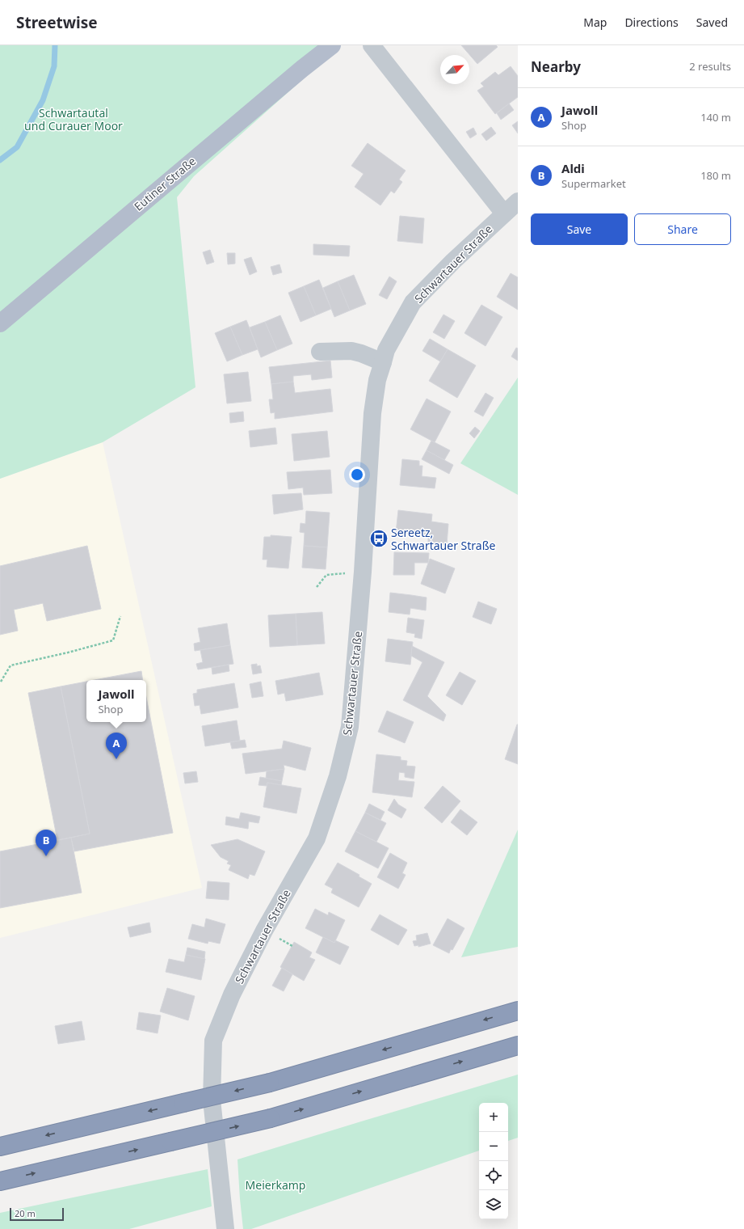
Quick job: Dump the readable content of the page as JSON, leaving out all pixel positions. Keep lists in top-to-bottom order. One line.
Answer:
{"streets":{"main road":["Eutiner Straße"],"street":["Schwartauer Straße"]},"parks":["Schwartautal und Curauer Moor","Meierkamp"],"places":{"bus stop":["Sereetz, Schwartauer Straße"]},"scale_bar":"20 m","north":"top right","page":{"header":"Streetwise","nav":["Map","Directions","Saved"],"heading":["Nearby","2 results"],"list":[{"mark":"A","name":"Jawoll","note":"Shop","value":"140 m"},{"mark":"B","name":"Aldi","note":"Supermarket","value":"180 m"}],"buttons":["Save","Share"],"popup":["Jawoll","Shop"],"pins":["A","B"],"map_buttons":["+","−"],"scale":"20 m"}}
